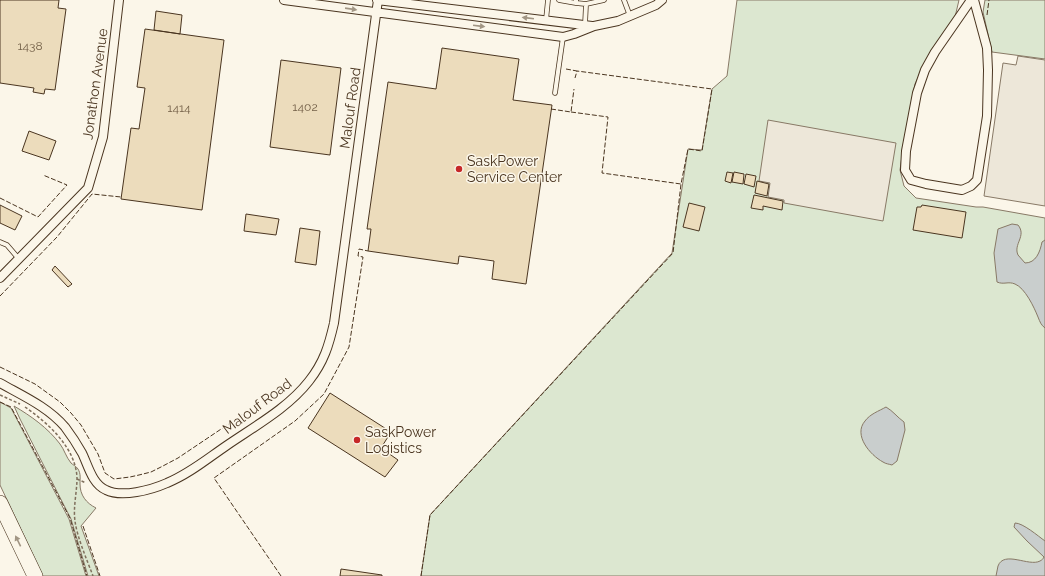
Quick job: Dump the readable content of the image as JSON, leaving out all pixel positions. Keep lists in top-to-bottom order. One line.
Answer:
{"streets":{"street":["Jonathon Avenue","Malouf Road"]},"places":["SaskPower Service Center","SaskPower Logistics"],"house_numbers":["1438","1402","1414"]}
